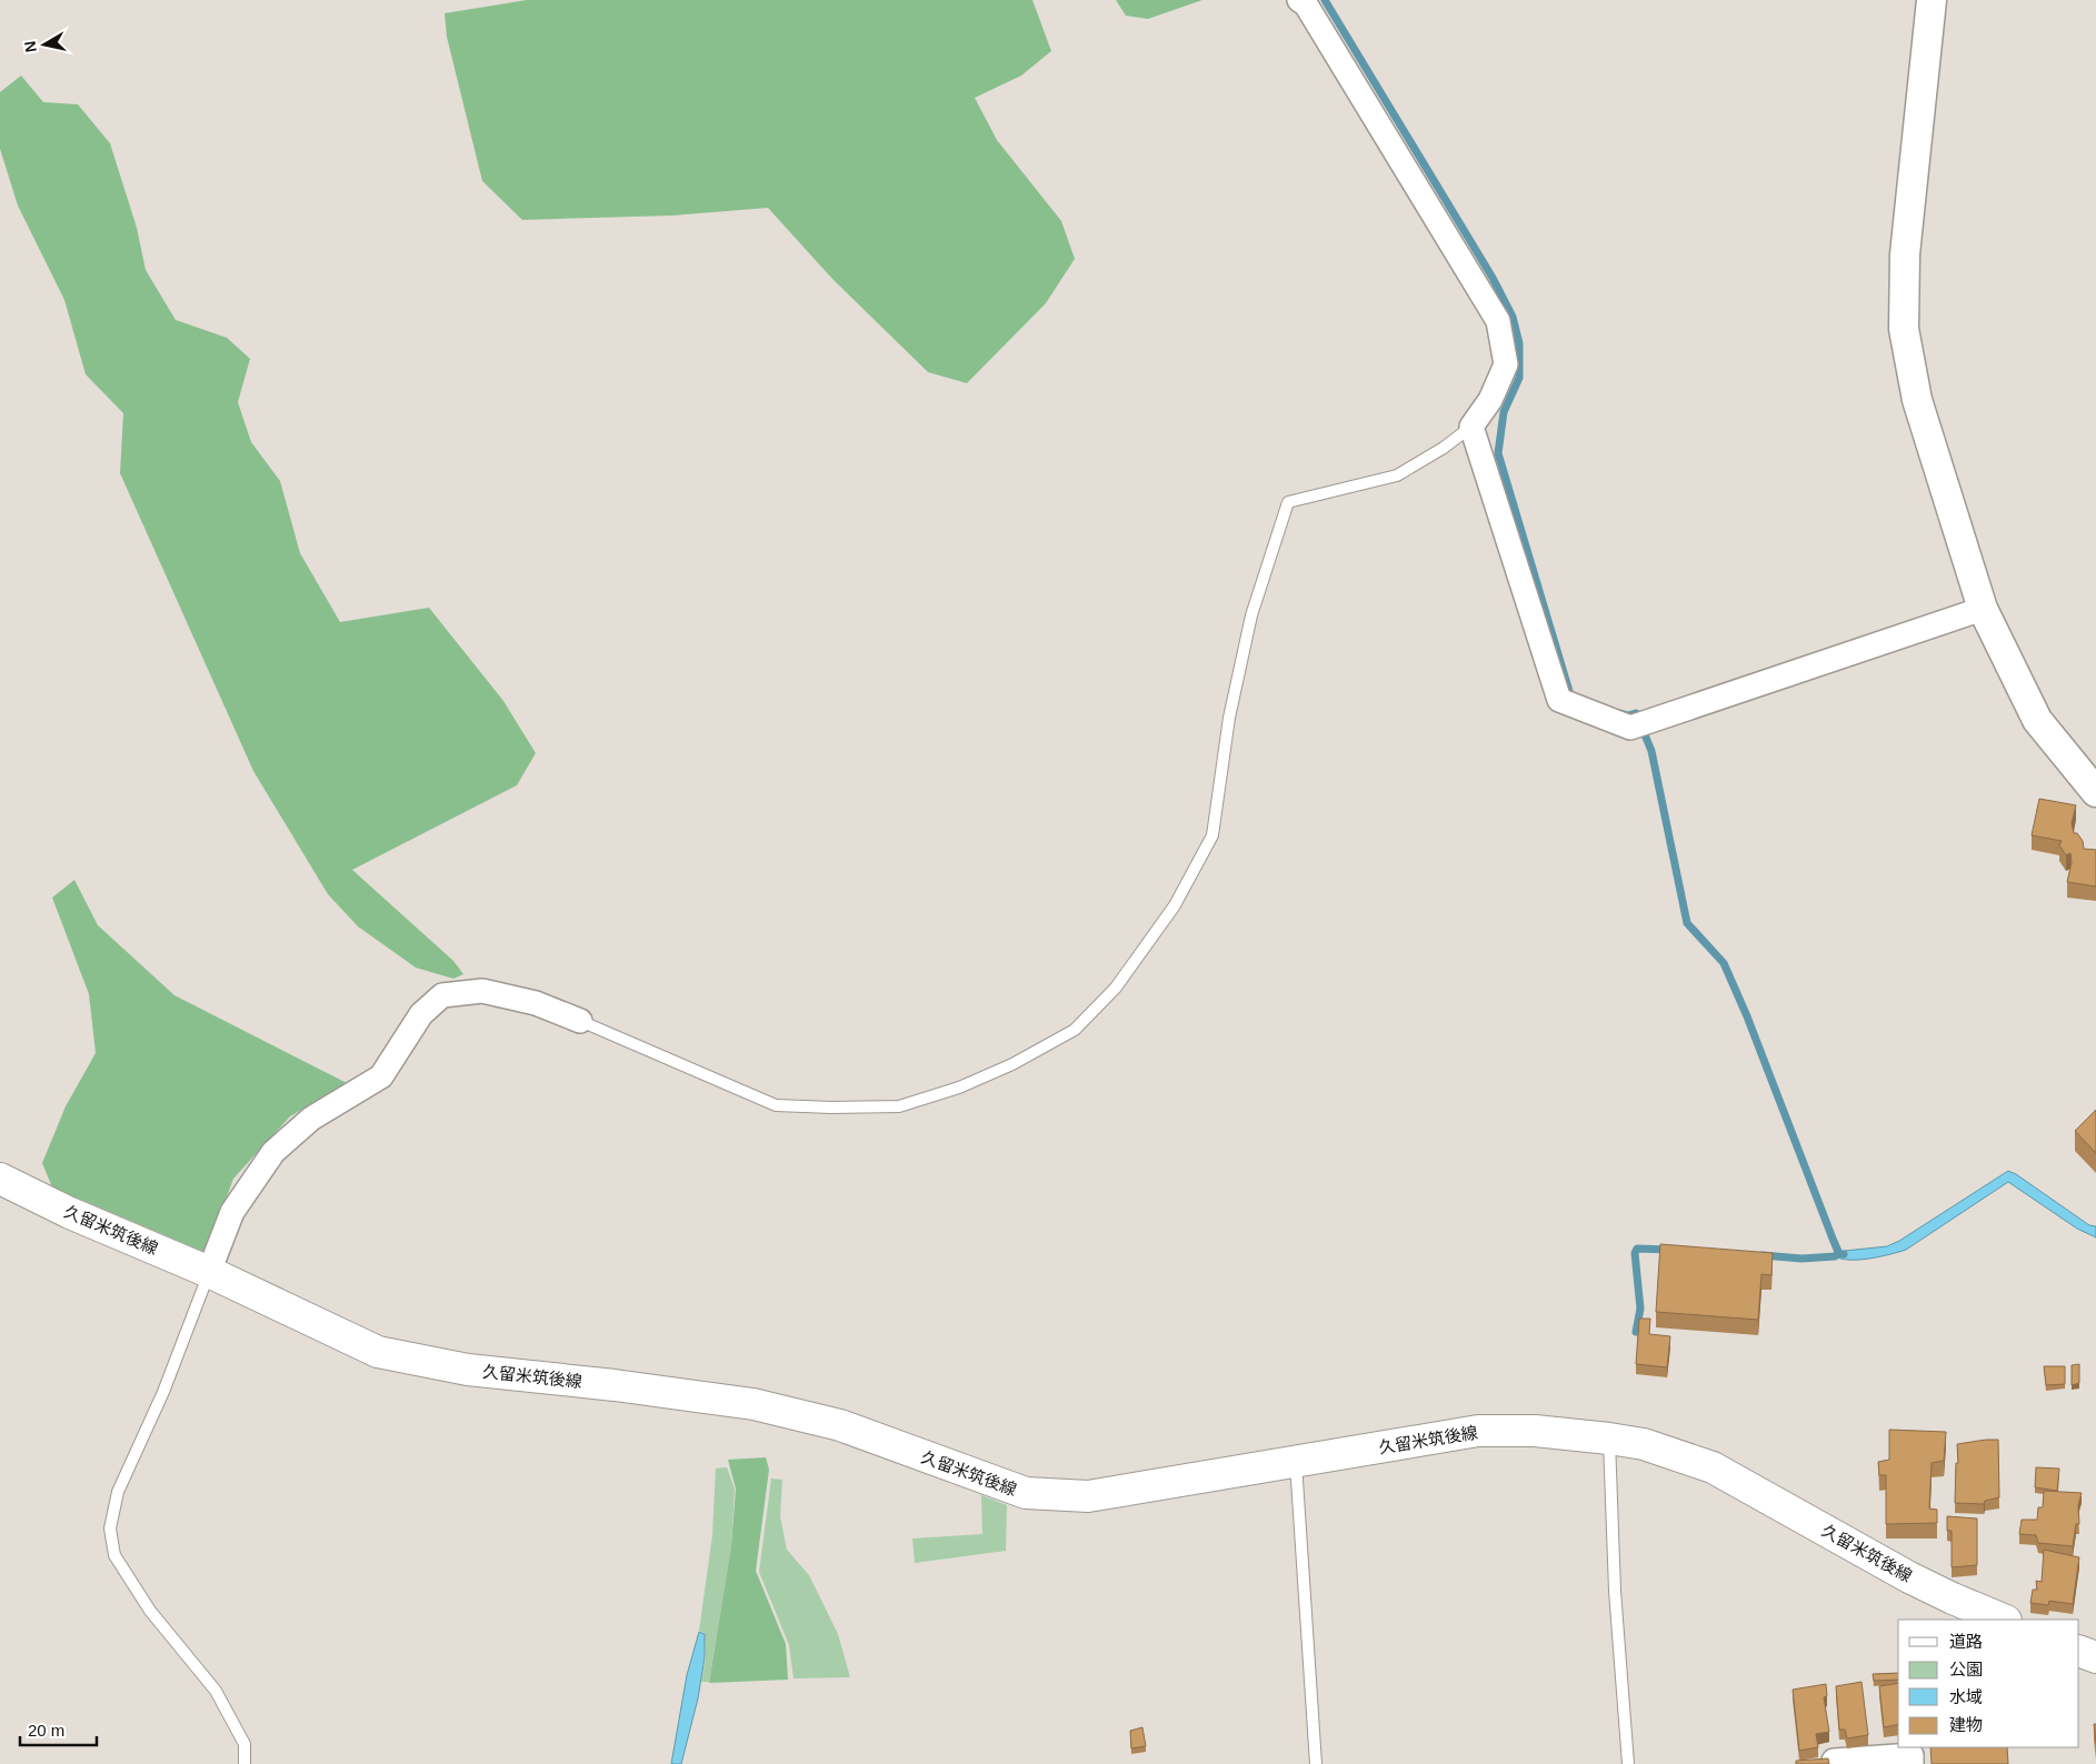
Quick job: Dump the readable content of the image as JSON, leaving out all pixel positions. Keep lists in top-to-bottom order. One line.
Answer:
{"streets":{"main road":["久留米筑後線"]},"legend":["道路","公園","水域","建物"],"scale_bar":"20 m","north":"left"}
